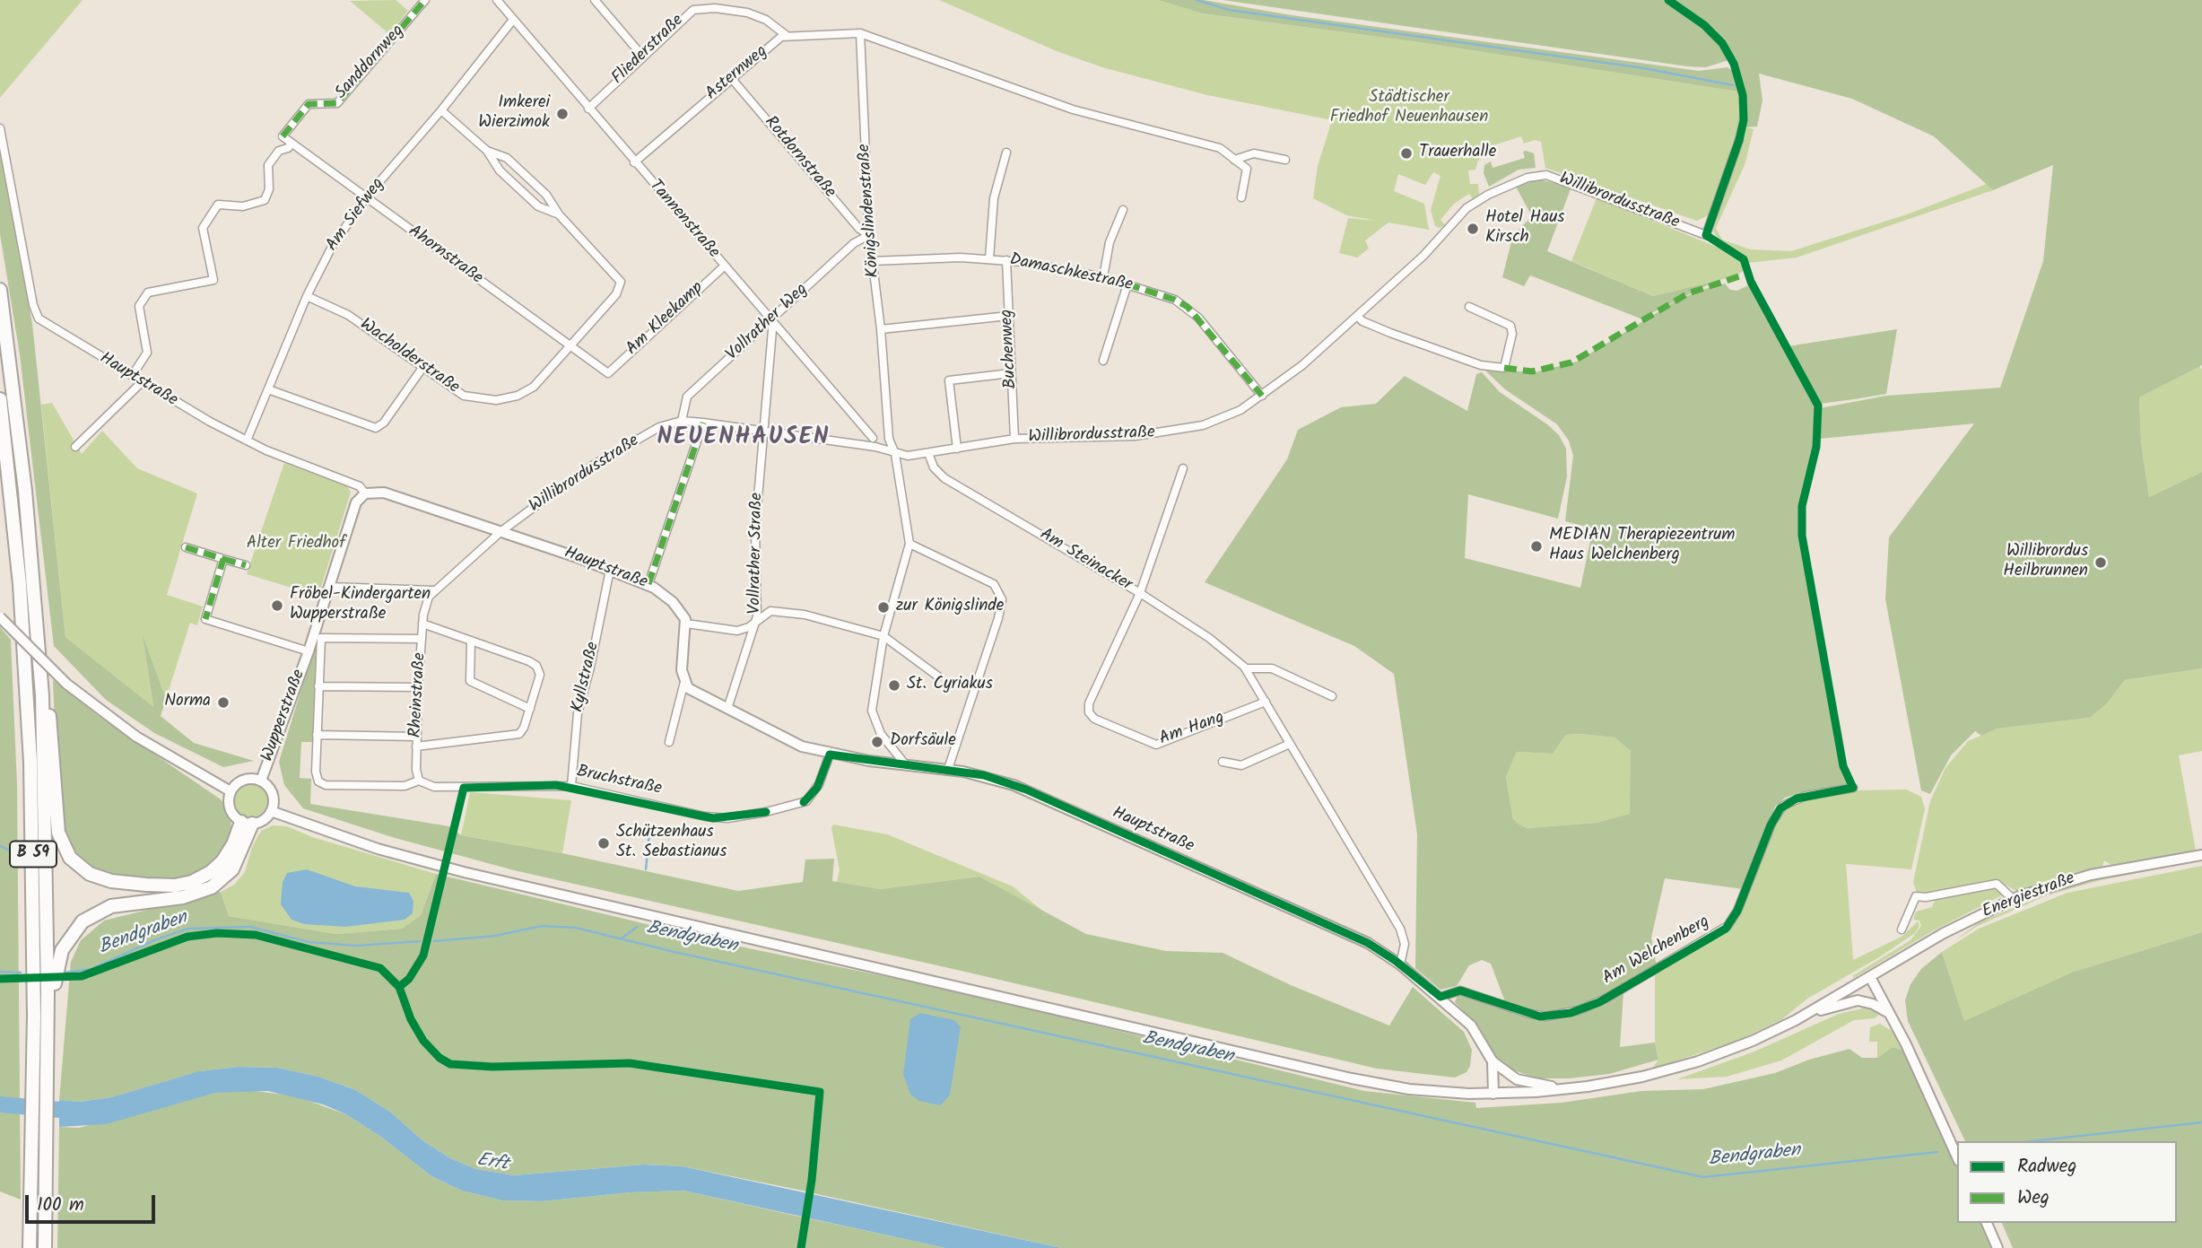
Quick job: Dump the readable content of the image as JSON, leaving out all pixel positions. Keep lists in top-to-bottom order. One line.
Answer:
{"streets":{"highway":["B 59"],"main road":["Hauptstraße","Wupperstraße","Energiestraße"],"street":["Fliederstraße","Sanddornweg","Asternweg","Rotdornstraße","Willibrordusstraße","Königslindenstraße","Am Siefweg","Tannenstraße","Ahornstraße","Damaschkestraße","Am Kleekamp","Vollrather Weg","Buchenweg","Wacholderstraße","Vollrather Straße","Am Steinacker","Kyllstraße","Rheinstraße","Am Hang","Bruchstraße","Am Welchenberg"]},"crossings":[["Fliederstraße","Asternweg"],["Fliederstraße","Tannenstraße"],["Sanddornweg","Ahornstraße"],["Asternweg","Rotdornstraße"],["Asternweg","Königslindenstraße"],["Asternweg","Tannenstraße"],["Rotdornstraße","Königslindenstraße"],["Rotdornstraße","Vollrather Weg"],["Willibrordusstraße","Königslindenstraße"],["Willibrordusstraße","Damaschkestraße"],["Willibrordusstraße","Vollrather Weg"],["Willibrordusstraße","Buchenweg"],["Willibrordusstraße","Hauptstraße"],["Willibrordusstraße","Vollrather Straße"],["Willibrordusstraße","Am Steinacker"],["Willibrordusstraße","Rheinstraße"],["Königslindenstraße","Damaschkestraße"],["Königslindenstraße","Vollrather Weg"],["Königslindenstraße","Hauptstraße"],["Am Siefweg","Tannenstraße"],["Am Siefweg","Ahornstraße"],["Am Siefweg","Wacholderstraße"],["Am Siefweg","Hauptstraße"],["Tannenstraße","Am Kleekamp"],["Tannenstraße","Vollrather Weg"],["Tannenstraße","Vollrather Straße"],["Ahornstraße","Am Kleekamp"],["Ahornstraße","Wacholderstraße"],["Damaschkestraße","Buchenweg"],["Vollrather Weg","Vollrather Straße"],["Hauptstraße","Vollrather Straße"],["Hauptstraße","Am Steinacker"],["Hauptstraße","Kyllstraße"],["Hauptstraße","Rheinstraße"],["Hauptstraße","Wupperstraße"],["Hauptstraße","Bruchstraße"],["Hauptstraße","Am Welchenberg"],["Am Steinacker","Am Hang"],["Kyllstraße","Bruchstraße"],["Rheinstraße","Bruchstraße"]],"districts":["NEUENHAUSEN"],"water":["Bendgraben","Erft"],"parks":["Städtischer Friedhof Neuenhausen","Alter Friedhof"],"places":["Imkerei Wierzimok","Trauerhalle","Hotel Haus Kirsch","MEDIAN Therapiezentrum Haus Welchenberg","Willibrordus Heilbrunnen","Fröbel-Kindergarten Wupperstraße","zur Königslinde","St. Cyriakus","Norma","Dorfsäule","Schützenhaus St. Sebastianus"],"legend":["Radweg","Weg"],"scale_bar":"100 m"}
